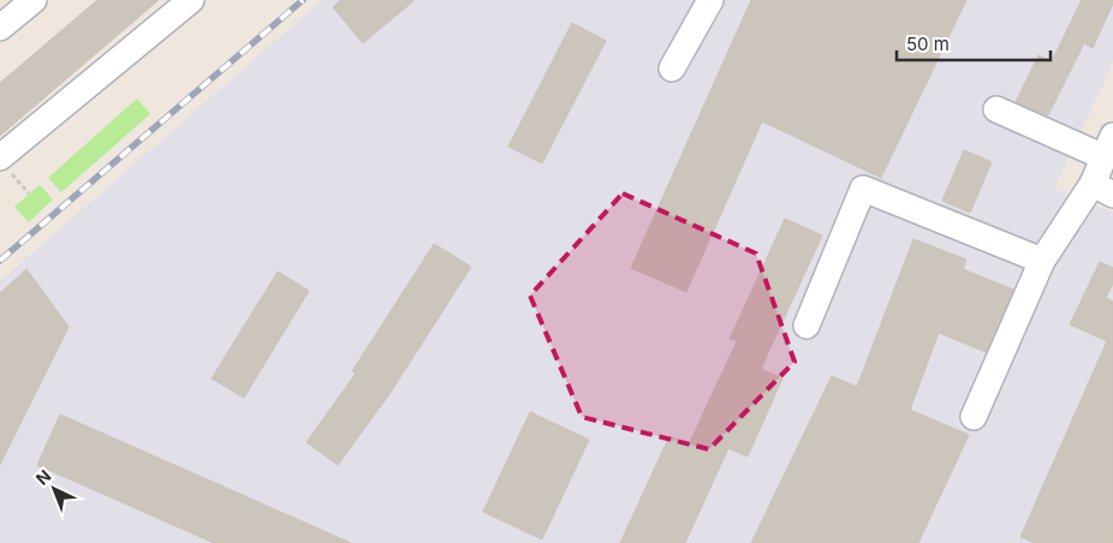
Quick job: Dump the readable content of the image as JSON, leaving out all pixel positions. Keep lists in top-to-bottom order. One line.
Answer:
{"scale_bar":"50 m","north":"top left"}
